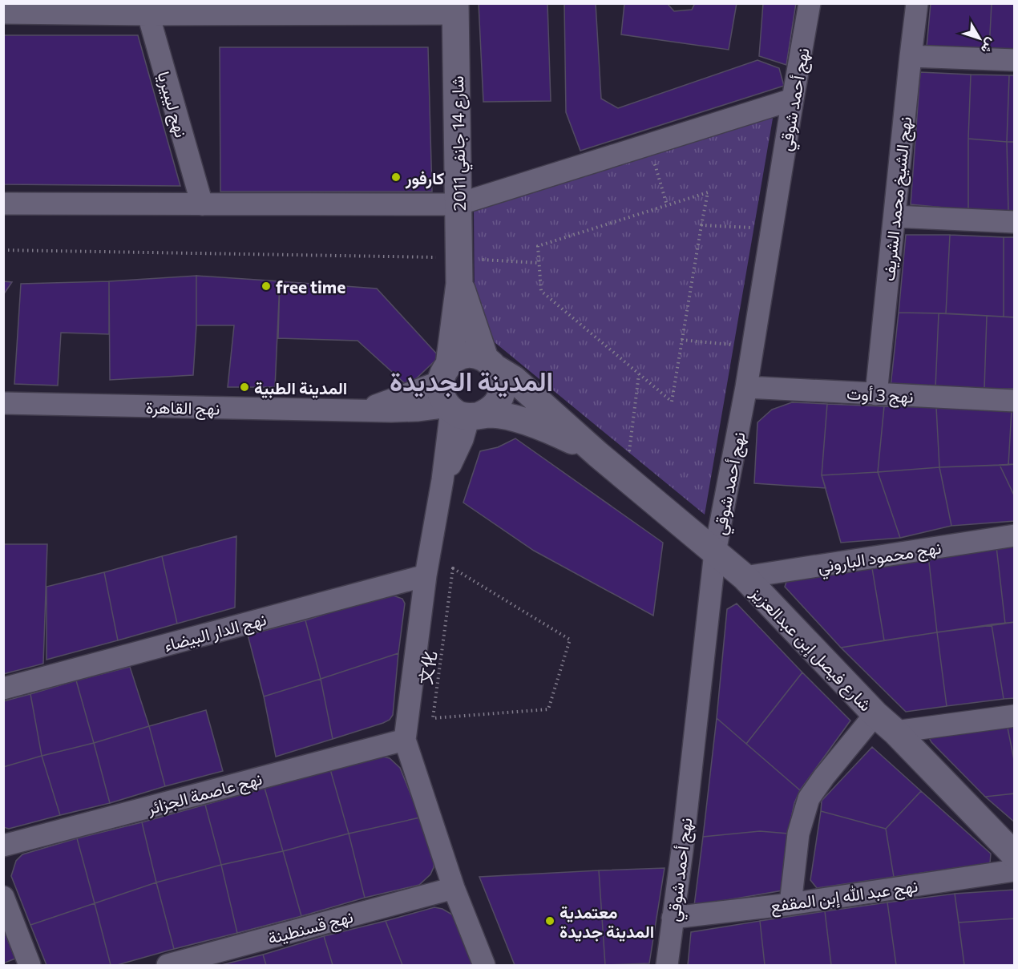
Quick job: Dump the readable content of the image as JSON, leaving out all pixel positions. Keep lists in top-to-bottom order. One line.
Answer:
{"streets":{"main road":["شارع 14 جانفي 2011","شارع فيصل إبن عبدالعزيز"],"street":["نهج أحمد شوقي","نهج ليبيريا","نهج الشيخ محمد الشريف","نهج 3 أوت","نهج القاهرة","نهج محمود الباروني","نهج الدار البيضاء","نهج عاصمة الجزائر","نهج عبد الله إبن المقفع","نهج قسنطينة"],"path":["文化"]},"crossings":[["نهج أحمد شوقي","نهج 3 أوت"],["نهج أحمد شوقي","شارع فيصل إبن عبدالعزيز"],["نهج أحمد شوقي","نهج عبد الله إبن المقفع"],["نهج الشيخ محمد الشريف","نهج 3 أوت"],["نهج محمود الباروني","شارع فيصل إبن عبدالعزيز"]],"districts":["المدينة الجديدة"],"places":["كارفور","free time","المدينة الطبية","معتمدية المدينة جديدة"],"north":"bottom right"}
